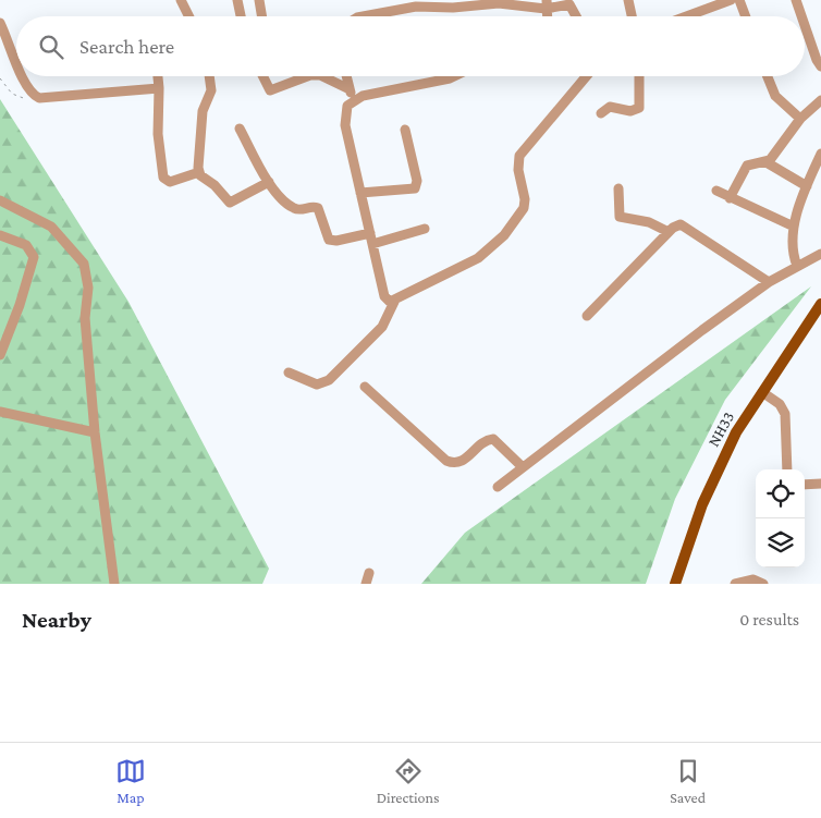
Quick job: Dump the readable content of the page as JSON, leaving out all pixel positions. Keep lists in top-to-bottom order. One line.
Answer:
{"streets":{"main road":["NH33"]},"page":{"search":"Search here","heading":["Nearby","0 results"],"nav":["Map","Directions","Saved"]}}
